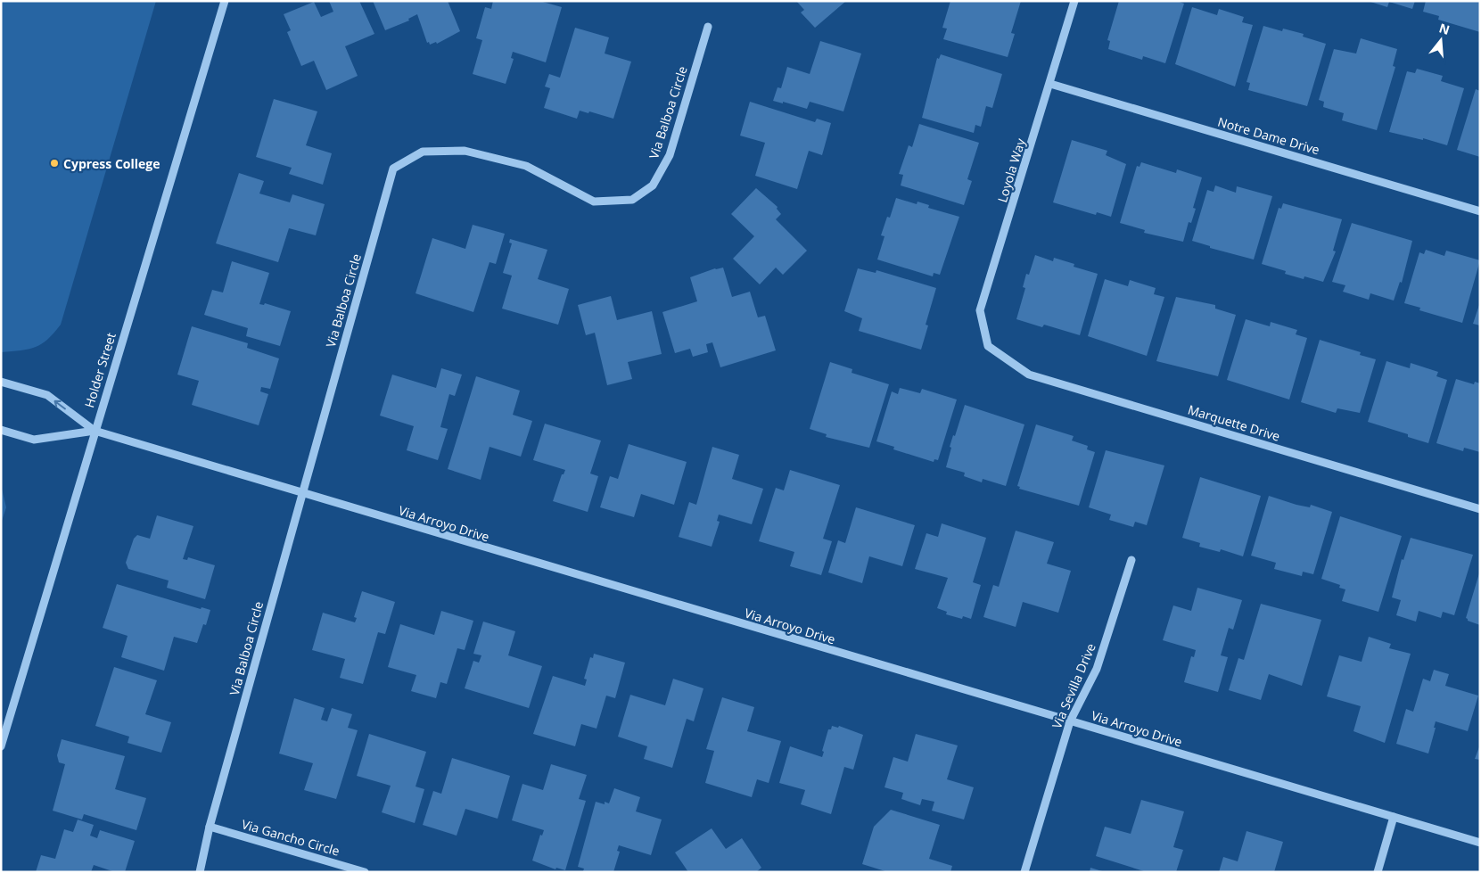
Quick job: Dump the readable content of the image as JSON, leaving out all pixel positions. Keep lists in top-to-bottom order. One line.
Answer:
{"streets":{"street":["Via Balboa Circle","Notre Dame Drive","Loyola Way","Holder Street","Marquette Drive","Via Arroyo Drive","Via Sevilla Drive","Via Gancho Circle"]},"crossings":[["Via Balboa Circle","Via Arroyo Drive"],["Via Balboa Circle","Via Gancho Circle"],["Notre Dame Drive","Loyola Way"],["Loyola Way","Marquette Drive"],["Holder Street","Via Arroyo Drive"],["Via Arroyo Drive","Via Sevilla Drive"]],"places":["Cypress College"],"north":"top"}
